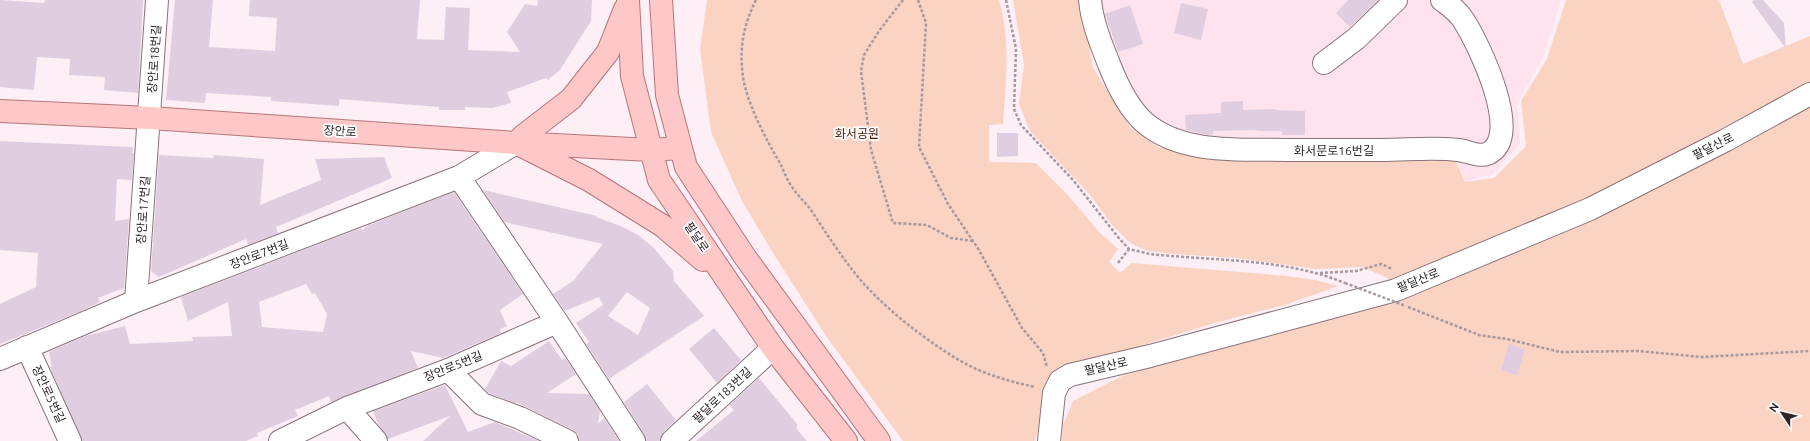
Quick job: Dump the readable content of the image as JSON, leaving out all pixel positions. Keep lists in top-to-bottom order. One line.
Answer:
{"streets":{"main road":["장안로","팔달로"],"street":["장안로18번길","팔달산로","화서문로16번길","장안로17번길","장안로7번길","장안로5번길","팔달로183번길"]},"crossings":[["장안로18번길","장안로"],["장안로18번길","장안로17번길"],["장안로","장안로17번길"],["장안로","팔달로"],["장안로","장안로7번길"],["장안로17번길","장안로7번길"],["팔달로","팔달로183번길"],["장안로7번길","장안로5번길"]],"parks":["화서공원"],"north":"top left"}
